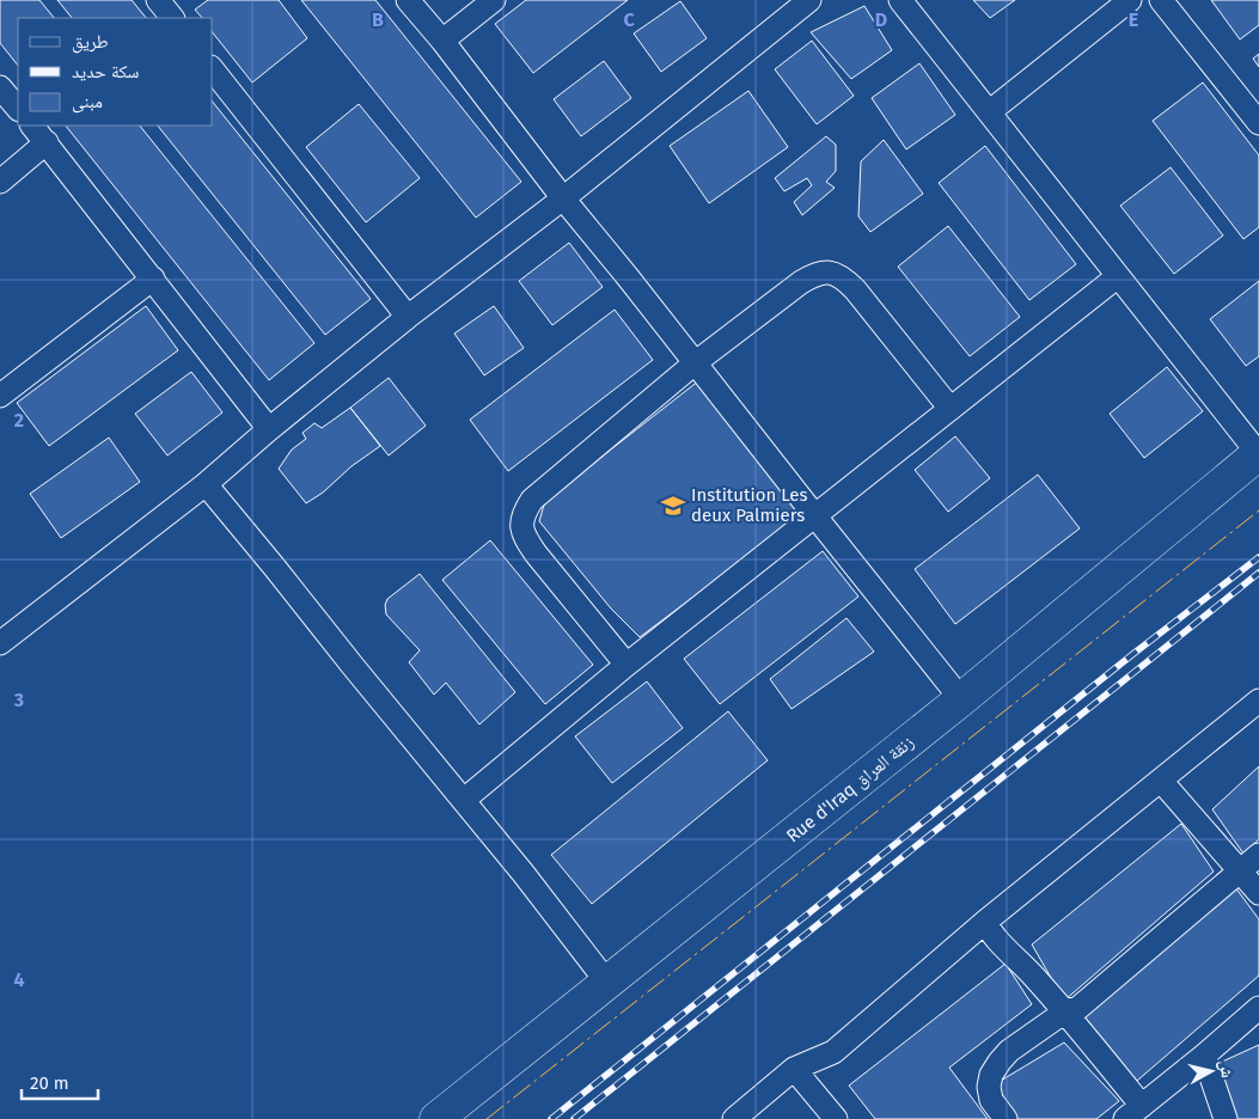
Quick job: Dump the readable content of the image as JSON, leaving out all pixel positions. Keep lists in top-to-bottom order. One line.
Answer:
{"streets":{"street":["Rue d'Iraq زنقة العراق"]},"places":{"school or university":["Institution Les deux Palmiers"]},"legend":["طريق","سكة حديد","مبنى"],"scale_bar":"20 m","north":"right","grid":{"columns":["B","C","D","E"],"rows":["2","3","4"]}}
